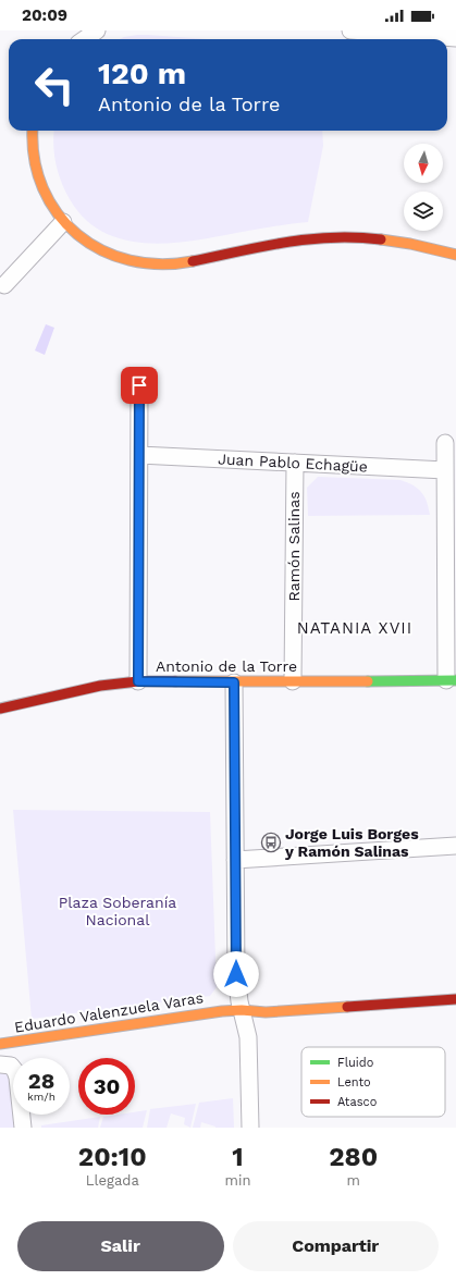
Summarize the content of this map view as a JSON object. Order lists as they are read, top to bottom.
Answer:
{
  "streets": {
    "street": [
      "Juan Pablo Echagüe",
      "Ramón Salinas",
      "Antonio de la Torre",
      "Eduardo Valenzuela Varas"
    ]
  },
  "crossings": [
    ["Juan Pablo Echagüe", "Ramón Salinas"],
    ["Ramón Salinas", "Antonio de la Torre"]
  ],
  "districts": ["NATANIA XVII"],
  "parks": ["Plaza Soberanía Nacional"],
  "places": {
    "bus stop": ["Jorge Luis Borges y Ramón Salinas"]
  },
  "legend": ["Fluido", "Lento", "Atasco"],
  "north": "bottom",
  "page": {
    "status": "20:09",
    "turn": ["120 m", "Antonio de la Torre"],
    "speed": "28 km/h",
    "limit": "30",
    "eta": [
      "20:10",
      "Llegada",
      "1",
      "min",
      "280",
      "m"
    ],
    "buttons": ["Salir", "Compartir"]
  }
}
